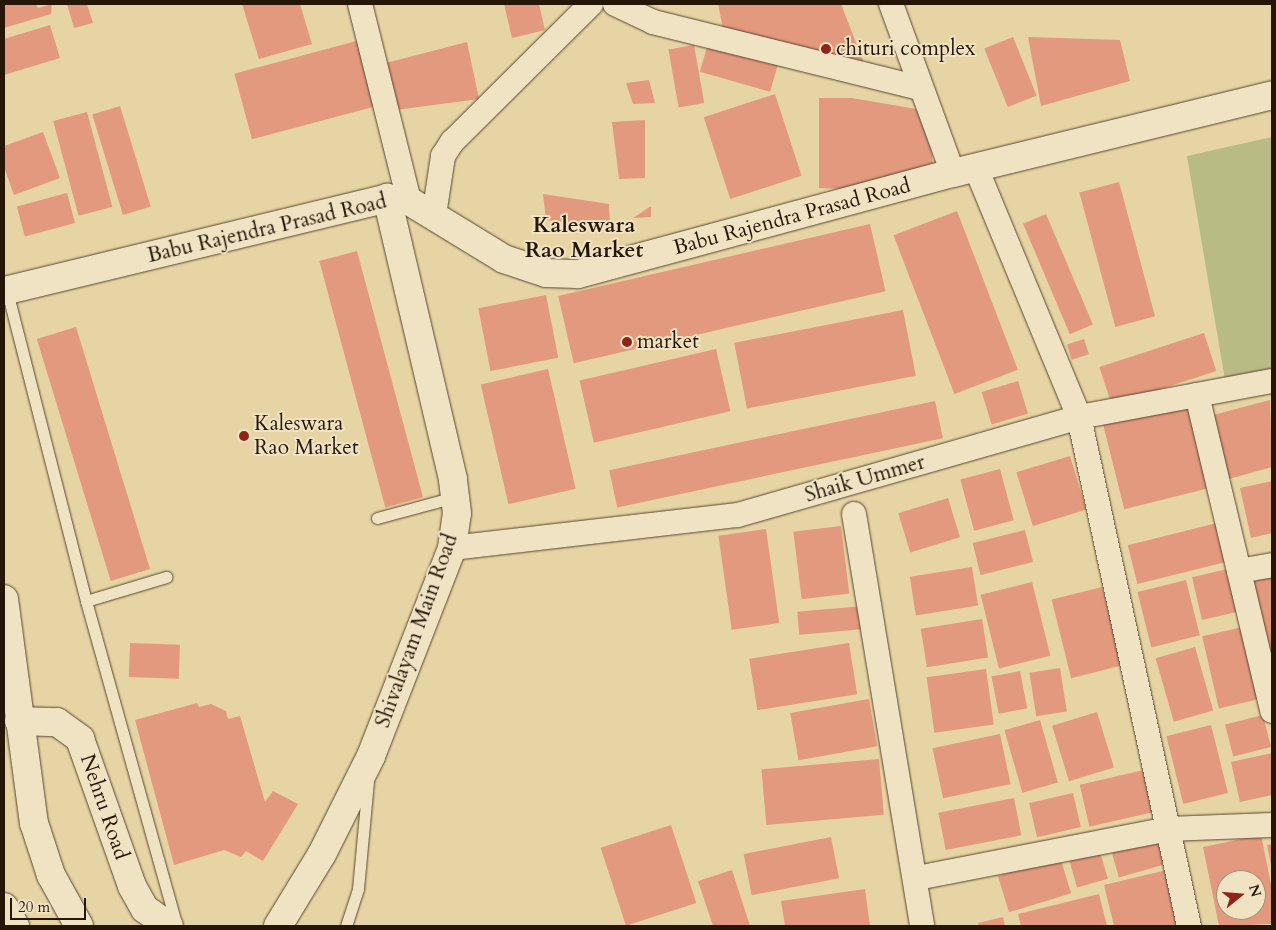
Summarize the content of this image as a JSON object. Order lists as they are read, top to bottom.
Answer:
{
  "streets": {
    "street": [
      "Babu Rajendra Prasad Road",
      "Shaik Ummer",
      "Shivalayam Main Road",
      "Nehru Road"
    ]
  },
  "crossings": [
    ["Babu Rajendra Prasad Road", "Shivalayam Main Road"],
    ["Shaik Ummer", "Shivalayam Main Road"]
  ],
  "districts": ["Kaleswara Rao Market"],
  "places": ["chituri complex", "market", "Kaleswara Rao Market"],
  "scale_bar": "20 m",
  "north": "right"
}
